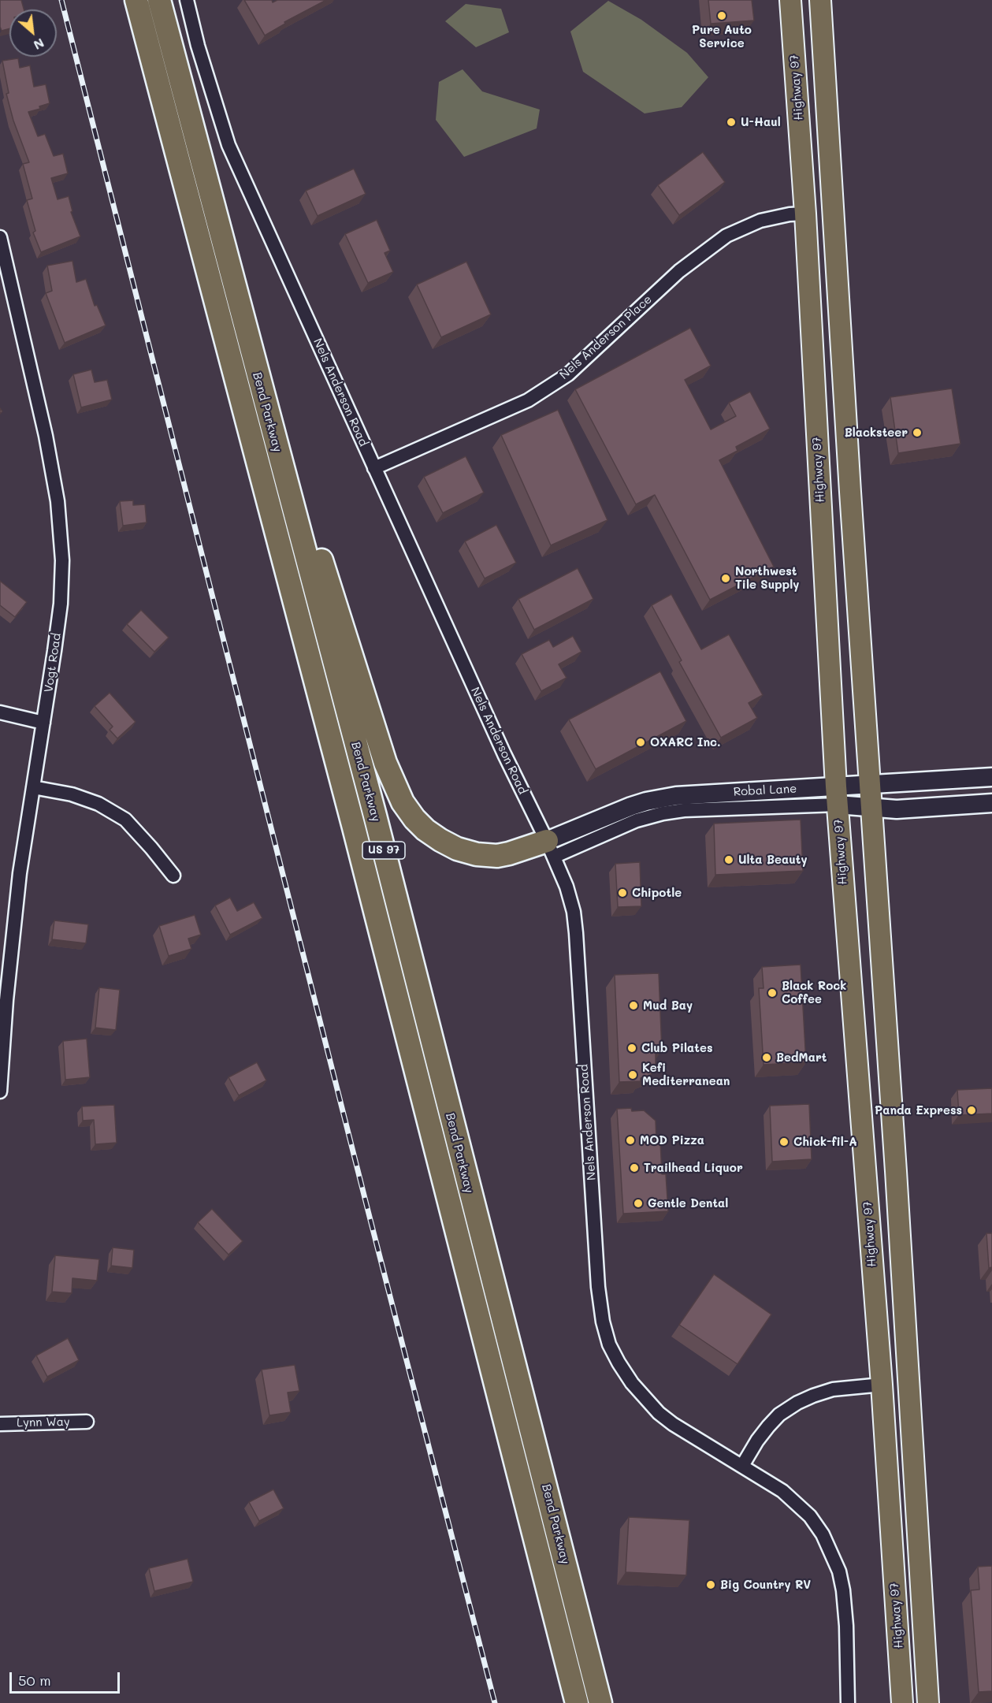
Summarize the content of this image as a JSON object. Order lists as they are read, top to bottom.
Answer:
{
  "streets": {
    "highway": ["Bend Parkway", "US 97"],
    "main road": ["Highway 97", "Robal Lane"],
    "street": [
      "Nels Anderson Place",
      "Nels Anderson Road",
      "Vogt Road",
      "Lynn Way"
    ]
  },
  "crossings": [
    ["Highway 97", "Nels Anderson Place"],
    ["Highway 97", "Robal Lane"],
    ["Nels Anderson Place", "Nels Anderson Road"],
    ["Nels Anderson Road", "Robal Lane"]
  ],
  "places": [
    "Pure Auto Service",
    "U-Haul",
    "Blacksteer",
    "Northwest Tile Supply",
    "OXARC Inc.",
    "Ulta Beauty",
    "Chipotle",
    "Black Rock Coffee",
    "Mud Bay",
    "Club Pilates",
    "BedMart",
    "Kefi Mediterranean",
    "Panda Express",
    "MOD Pizza",
    "Chick-fil-A",
    "Trailhead Liquor",
    "Gentle Dental",
    "Big Country RV"
  ],
  "scale_bar": "50 m",
  "north": "bottom right"
}
